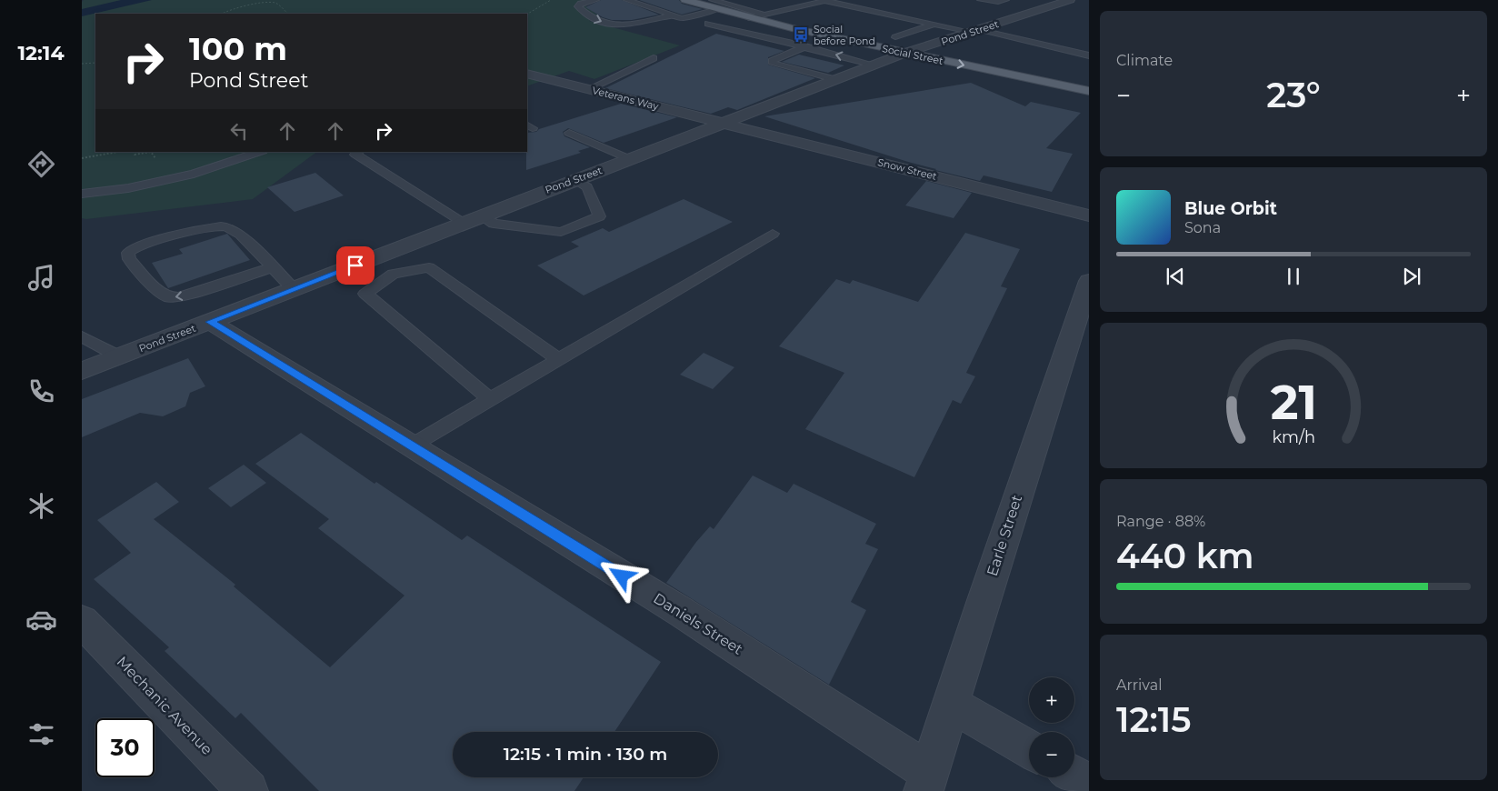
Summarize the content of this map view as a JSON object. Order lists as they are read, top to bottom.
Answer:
{
  "streets": {
    "main road": ["Social Street"],
    "street": [
      "Pond Street",
      "Veterans Way",
      "Snow Street",
      "Earle Street",
      "Daniels Street",
      "Mechanic Avenue"
    ]
  },
  "crossings": [
    ["Pond Street", "Social Street"],
    ["Pond Street", "Veterans Way"],
    ["Pond Street", "Snow Street"],
    ["Pond Street", "Daniels Street"],
    ["Veterans Way", "Snow Street"],
    ["Earle Street", "Daniels Street"]
  ],
  "one_way": ["Social Street"],
  "places": {
    "bus stop": ["Social before Pond"]
  },
  "page": {
    "tabs": "12:14",
    "tile": [
      "Climate",
      ["Range · 88%", "440 km"],
      ["Arrival", "12:15"]
    ],
    "turn": ["100 m", "Pond Street"],
    "heat": ["−", "23°", "+"],
    "song": ["Blue Orbit", "Sona"],
    "map_buttons": ["+", "−"],
    "limit": "30",
    "trip": "12:15 · 1 min · 130 m",
    "gauge": ["21", "km/h"]
  }
}
